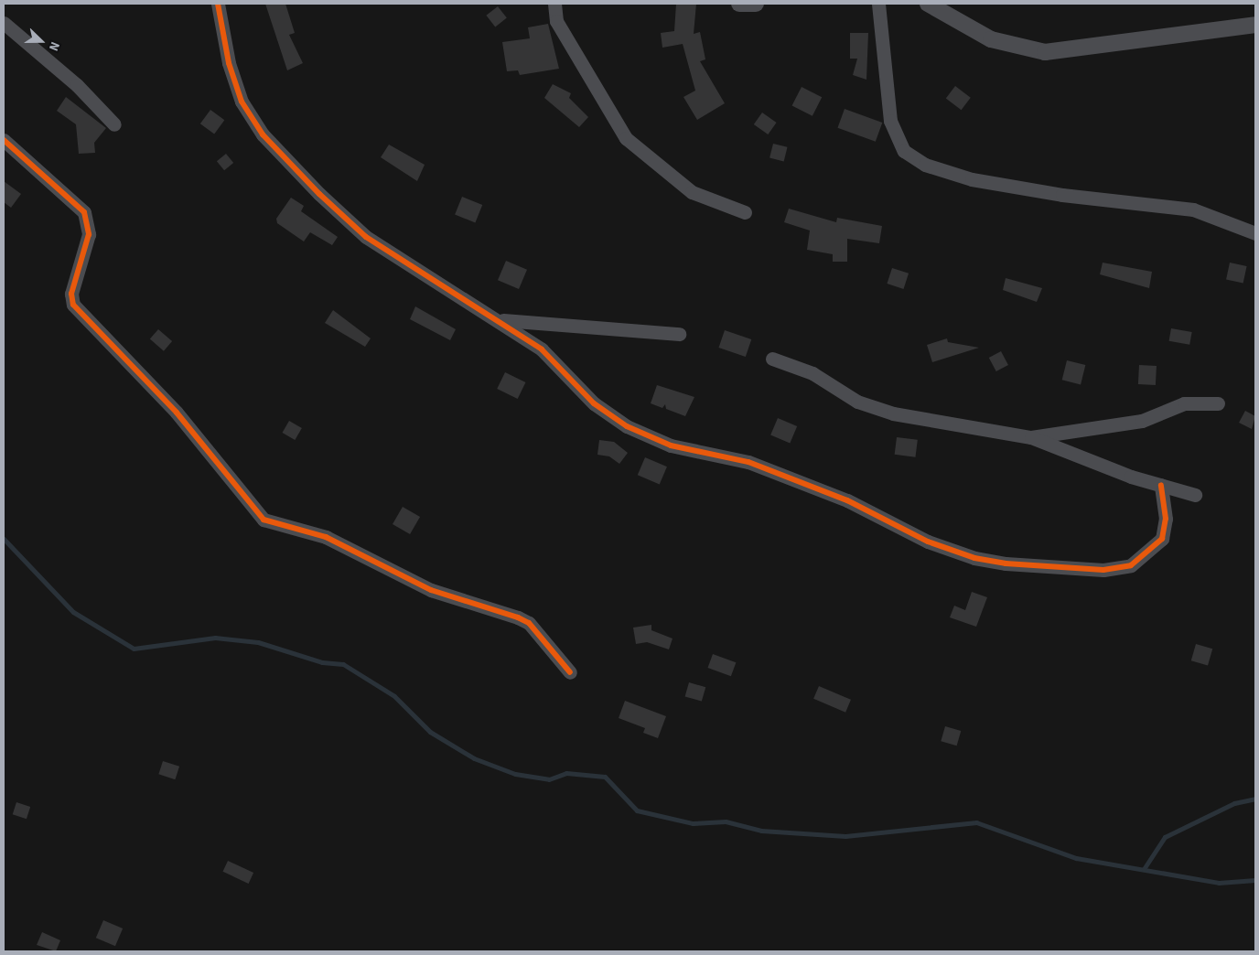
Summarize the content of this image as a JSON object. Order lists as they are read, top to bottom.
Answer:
{
  "north": "right"
}
